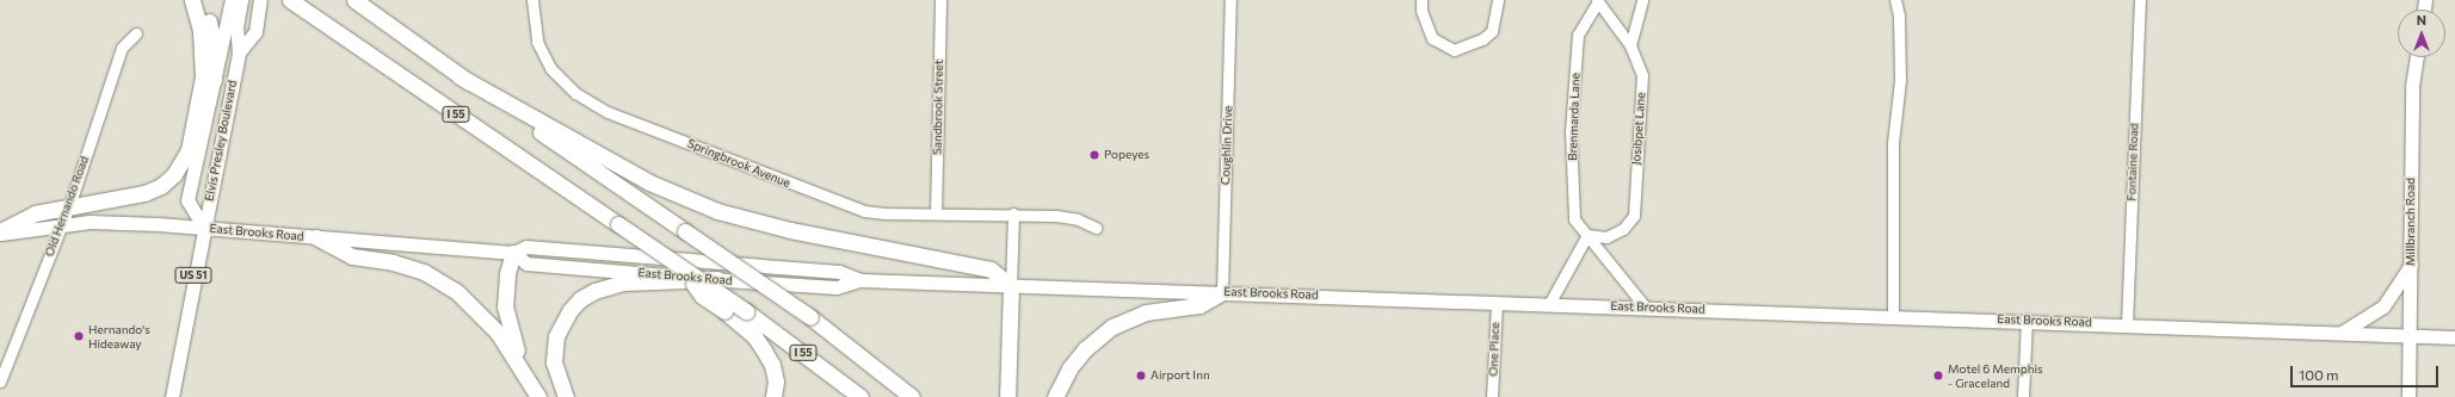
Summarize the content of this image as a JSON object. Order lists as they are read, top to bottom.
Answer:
{
  "streets": {
    "highway": ["I 55"],
    "main road": [
      "Elvis Presley Boulevard",
      "Millbranch Road",
      "East Brooks Road",
      "US 51"
    ],
    "street": [
      "Sandbrook Street",
      "Brenmarda Lane",
      "Josibpet Lane",
      "Coughlin Drive",
      "Fontaine Road",
      "Springbrook Avenue",
      "Old Hernando Road",
      "One Place"
    ]
  },
  "crossings": [
    ["Sandbrook Street", "Springbrook Avenue"],
    ["Brenmarda Lane", "Josibpet Lane"],
    ["Elvis Presley Boulevard", "East Brooks Road"],
    ["Coughlin Drive", "East Brooks Road"],
    ["Fontaine Road", "East Brooks Road"],
    ["Old Hernando Road", "East Brooks Road"],
    ["Millbranch Road", "East Brooks Road"],
    ["East Brooks Road", "One Place"]
  ],
  "places": [
    "Popeyes",
    "Hernando's Hideaway",
    "Airport Inn",
    "Motel 6 Memphis - Graceland"
  ],
  "scale_bar": "100 m",
  "north": "top"
}
